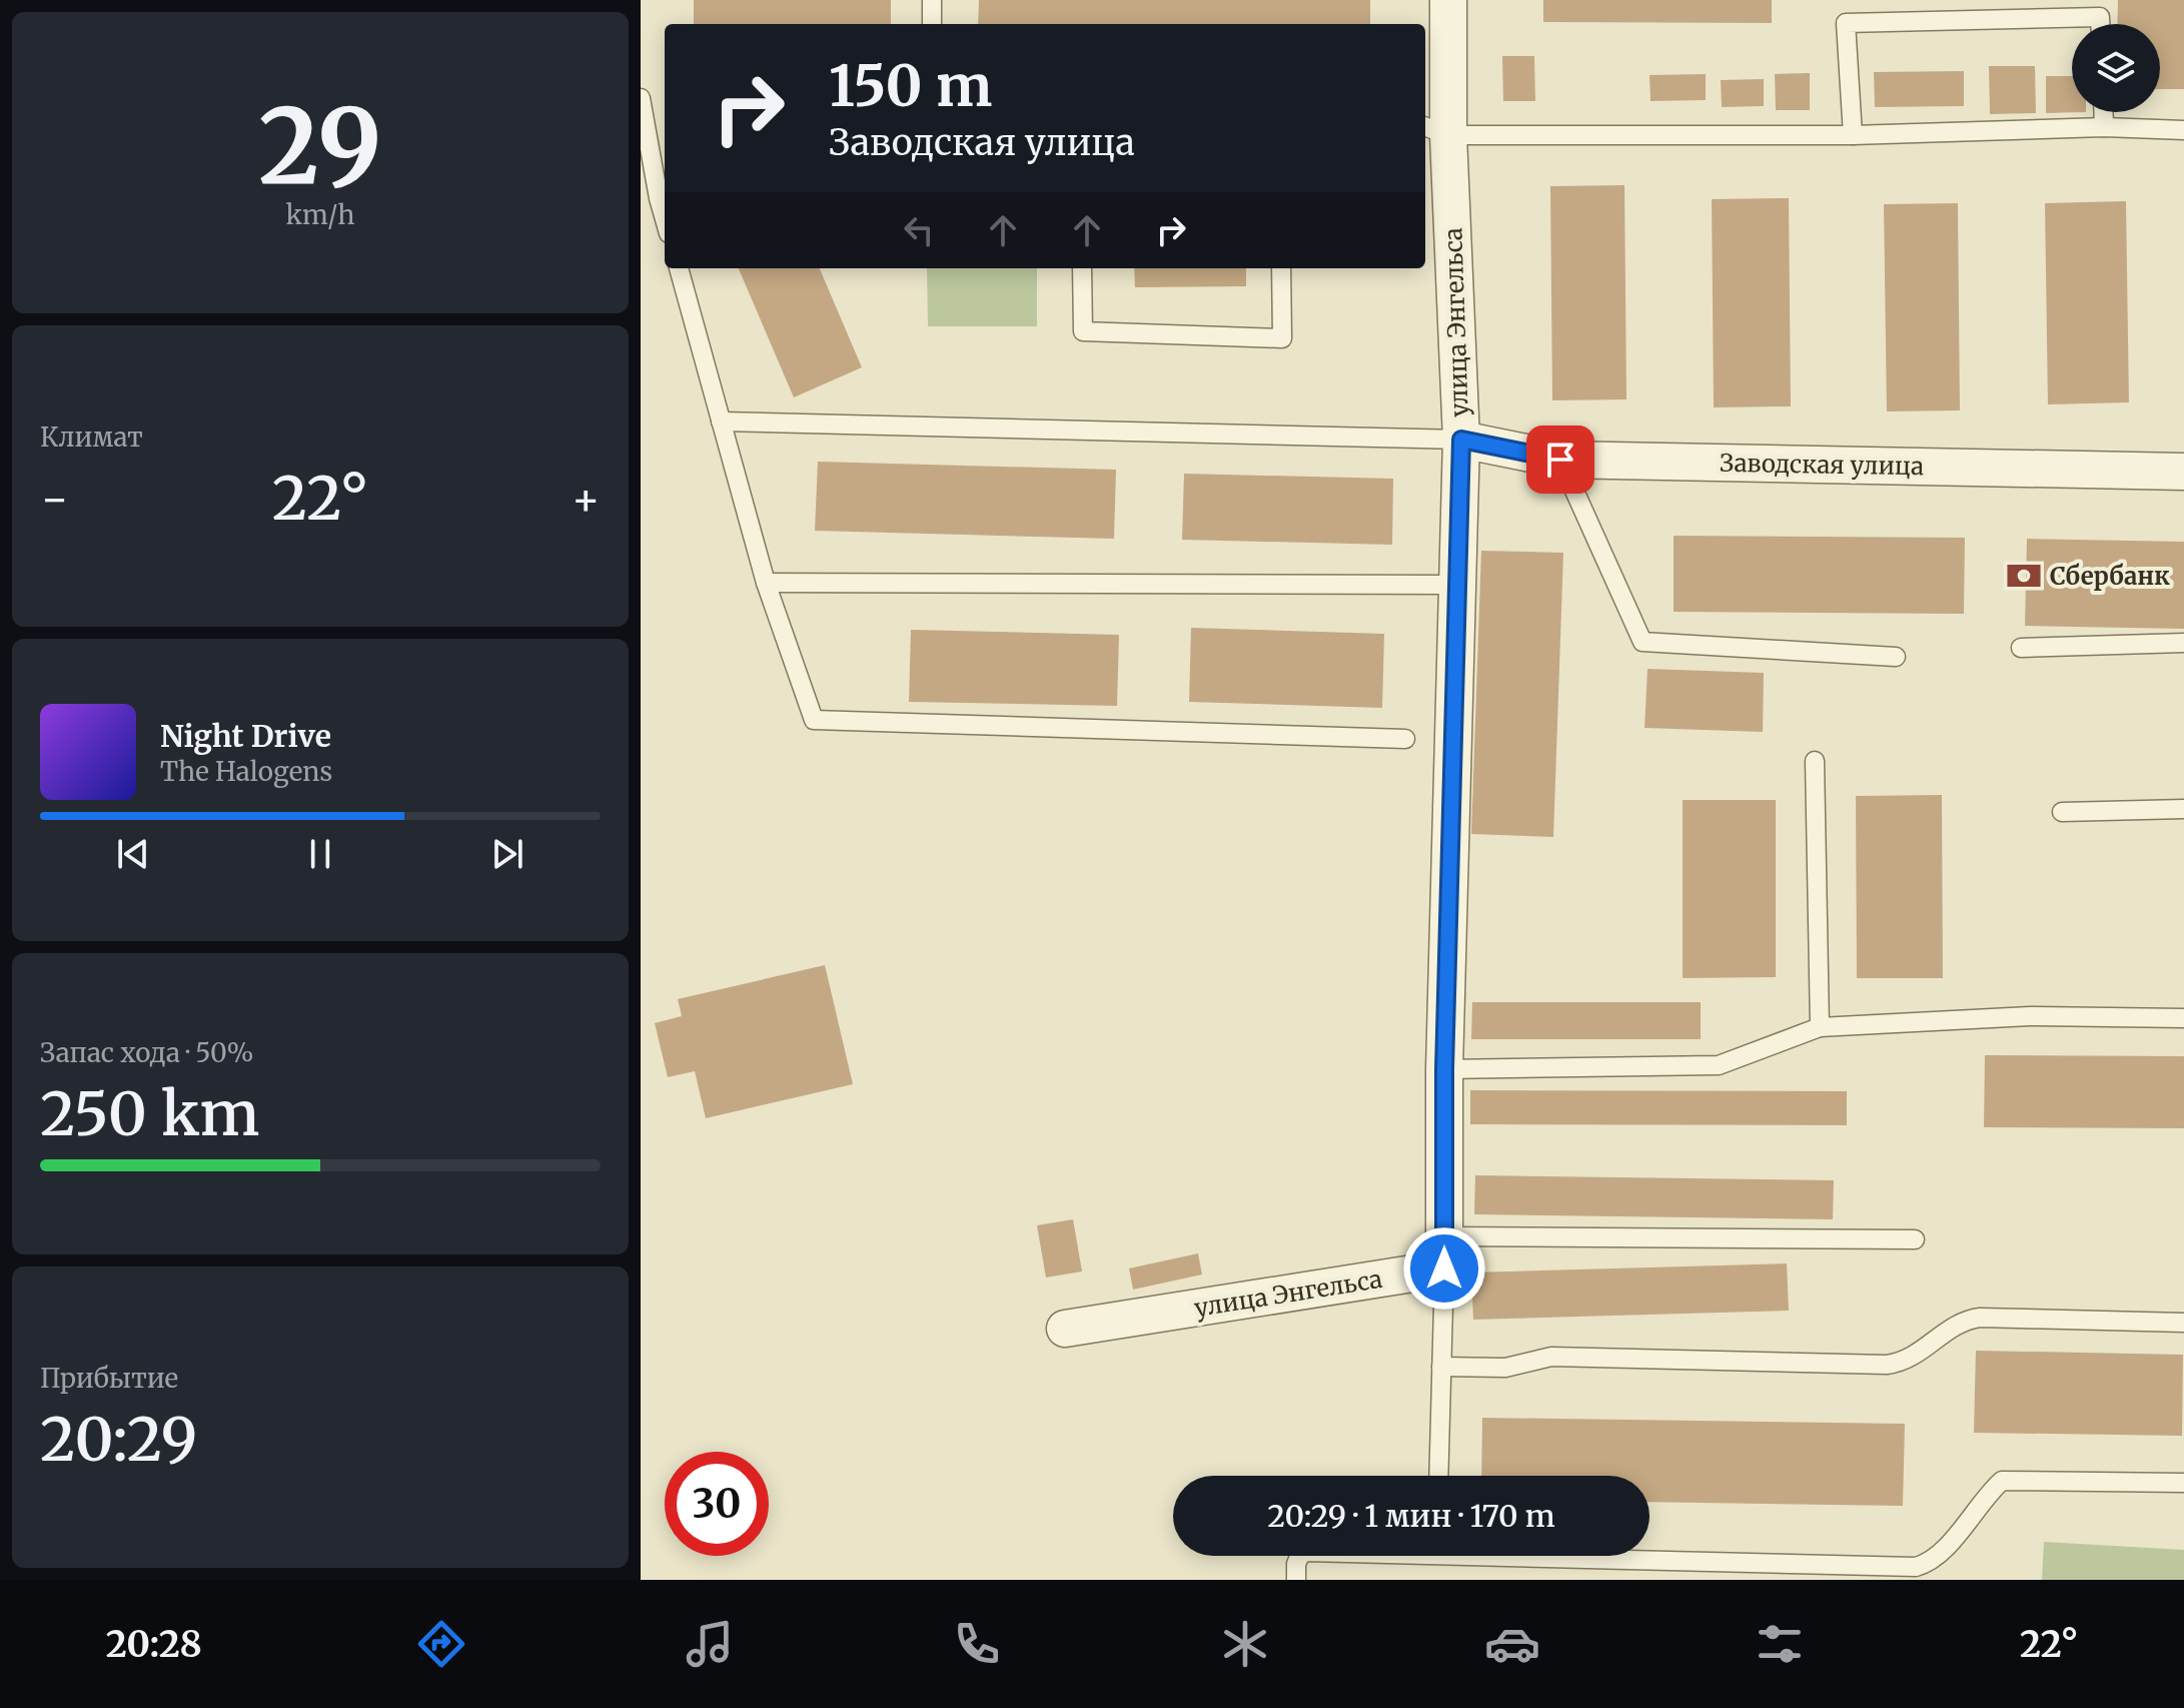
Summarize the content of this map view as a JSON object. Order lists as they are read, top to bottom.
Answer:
{
  "streets": {
    "street": ["улица Энгельса", "Заводская улица"]
  },
  "crossings": [
    ["улица Энгельса", "Заводская улица"]
  ],
  "places": {
    "bank": ["Сбербанк"]
  },
  "page": {
    "tile": [
      ["29", "km/h"],
      "Климат",
      ["Запас хода · 50%", "250 km"],
      ["Прибытие", "20:29"]
    ],
    "turn": ["150 m", "Заводская улица"],
    "heat": ["−", "22°", "+"],
    "song": ["Night Drive", "The Halogens"],
    "limit": "30",
    "trip": "20:29 · 1 мин · 170 m",
    "tabs": ["20:28", "22°"]
  }
}
